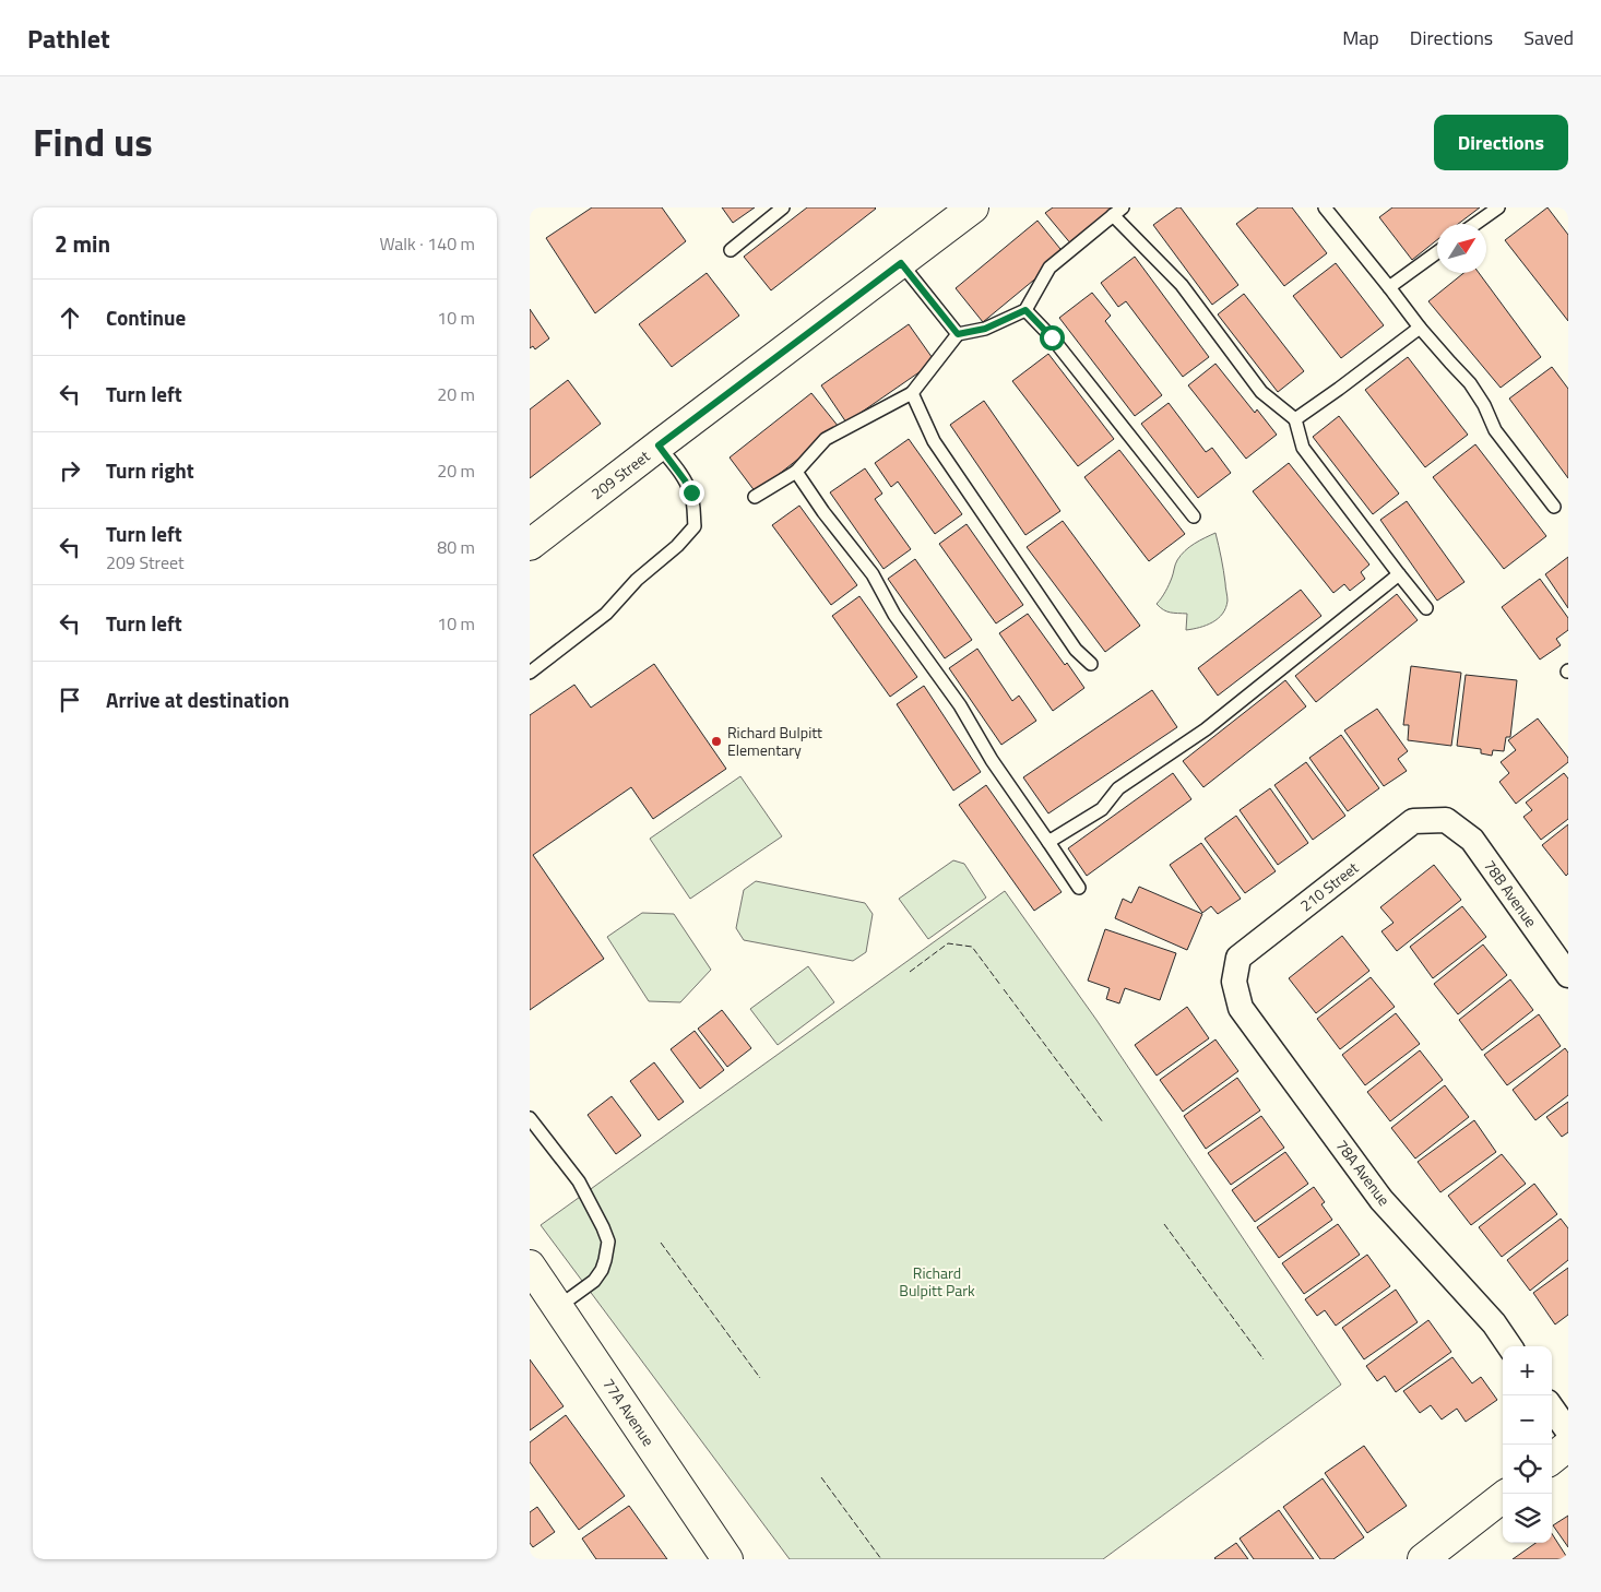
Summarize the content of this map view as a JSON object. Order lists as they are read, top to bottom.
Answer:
{
  "streets": {
    "street": [
      "209 Street",
      "210 Street",
      "78B Avenue",
      "78A Avenue",
      "77A Avenue"
    ]
  },
  "crossings": [
    ["210 Street", "78B Avenue"],
    ["210 Street", "78A Avenue"]
  ],
  "parks": ["Richard Bulpitt Park"],
  "places": ["Richard Bulpitt Elementary"],
  "north": "top right",
  "page": {
    "header": "Pathlet",
    "nav": ["Map", "Directions", "Saved"],
    "title": "Find us",
    "buttons": "Directions",
    "heading": ["2 min", "Walk · 140 m"],
    "list": [
      ["Continue", "10 m"],
      ["Turn left", "20 m"],
      ["Turn right", "20 m"],
      ["Turn left", "209 Street", "80 m"],
      ["Turn left", "10 m"],
      "Arrive at destination"
    ],
    "map_buttons": ["+", "−"]
  }
}
